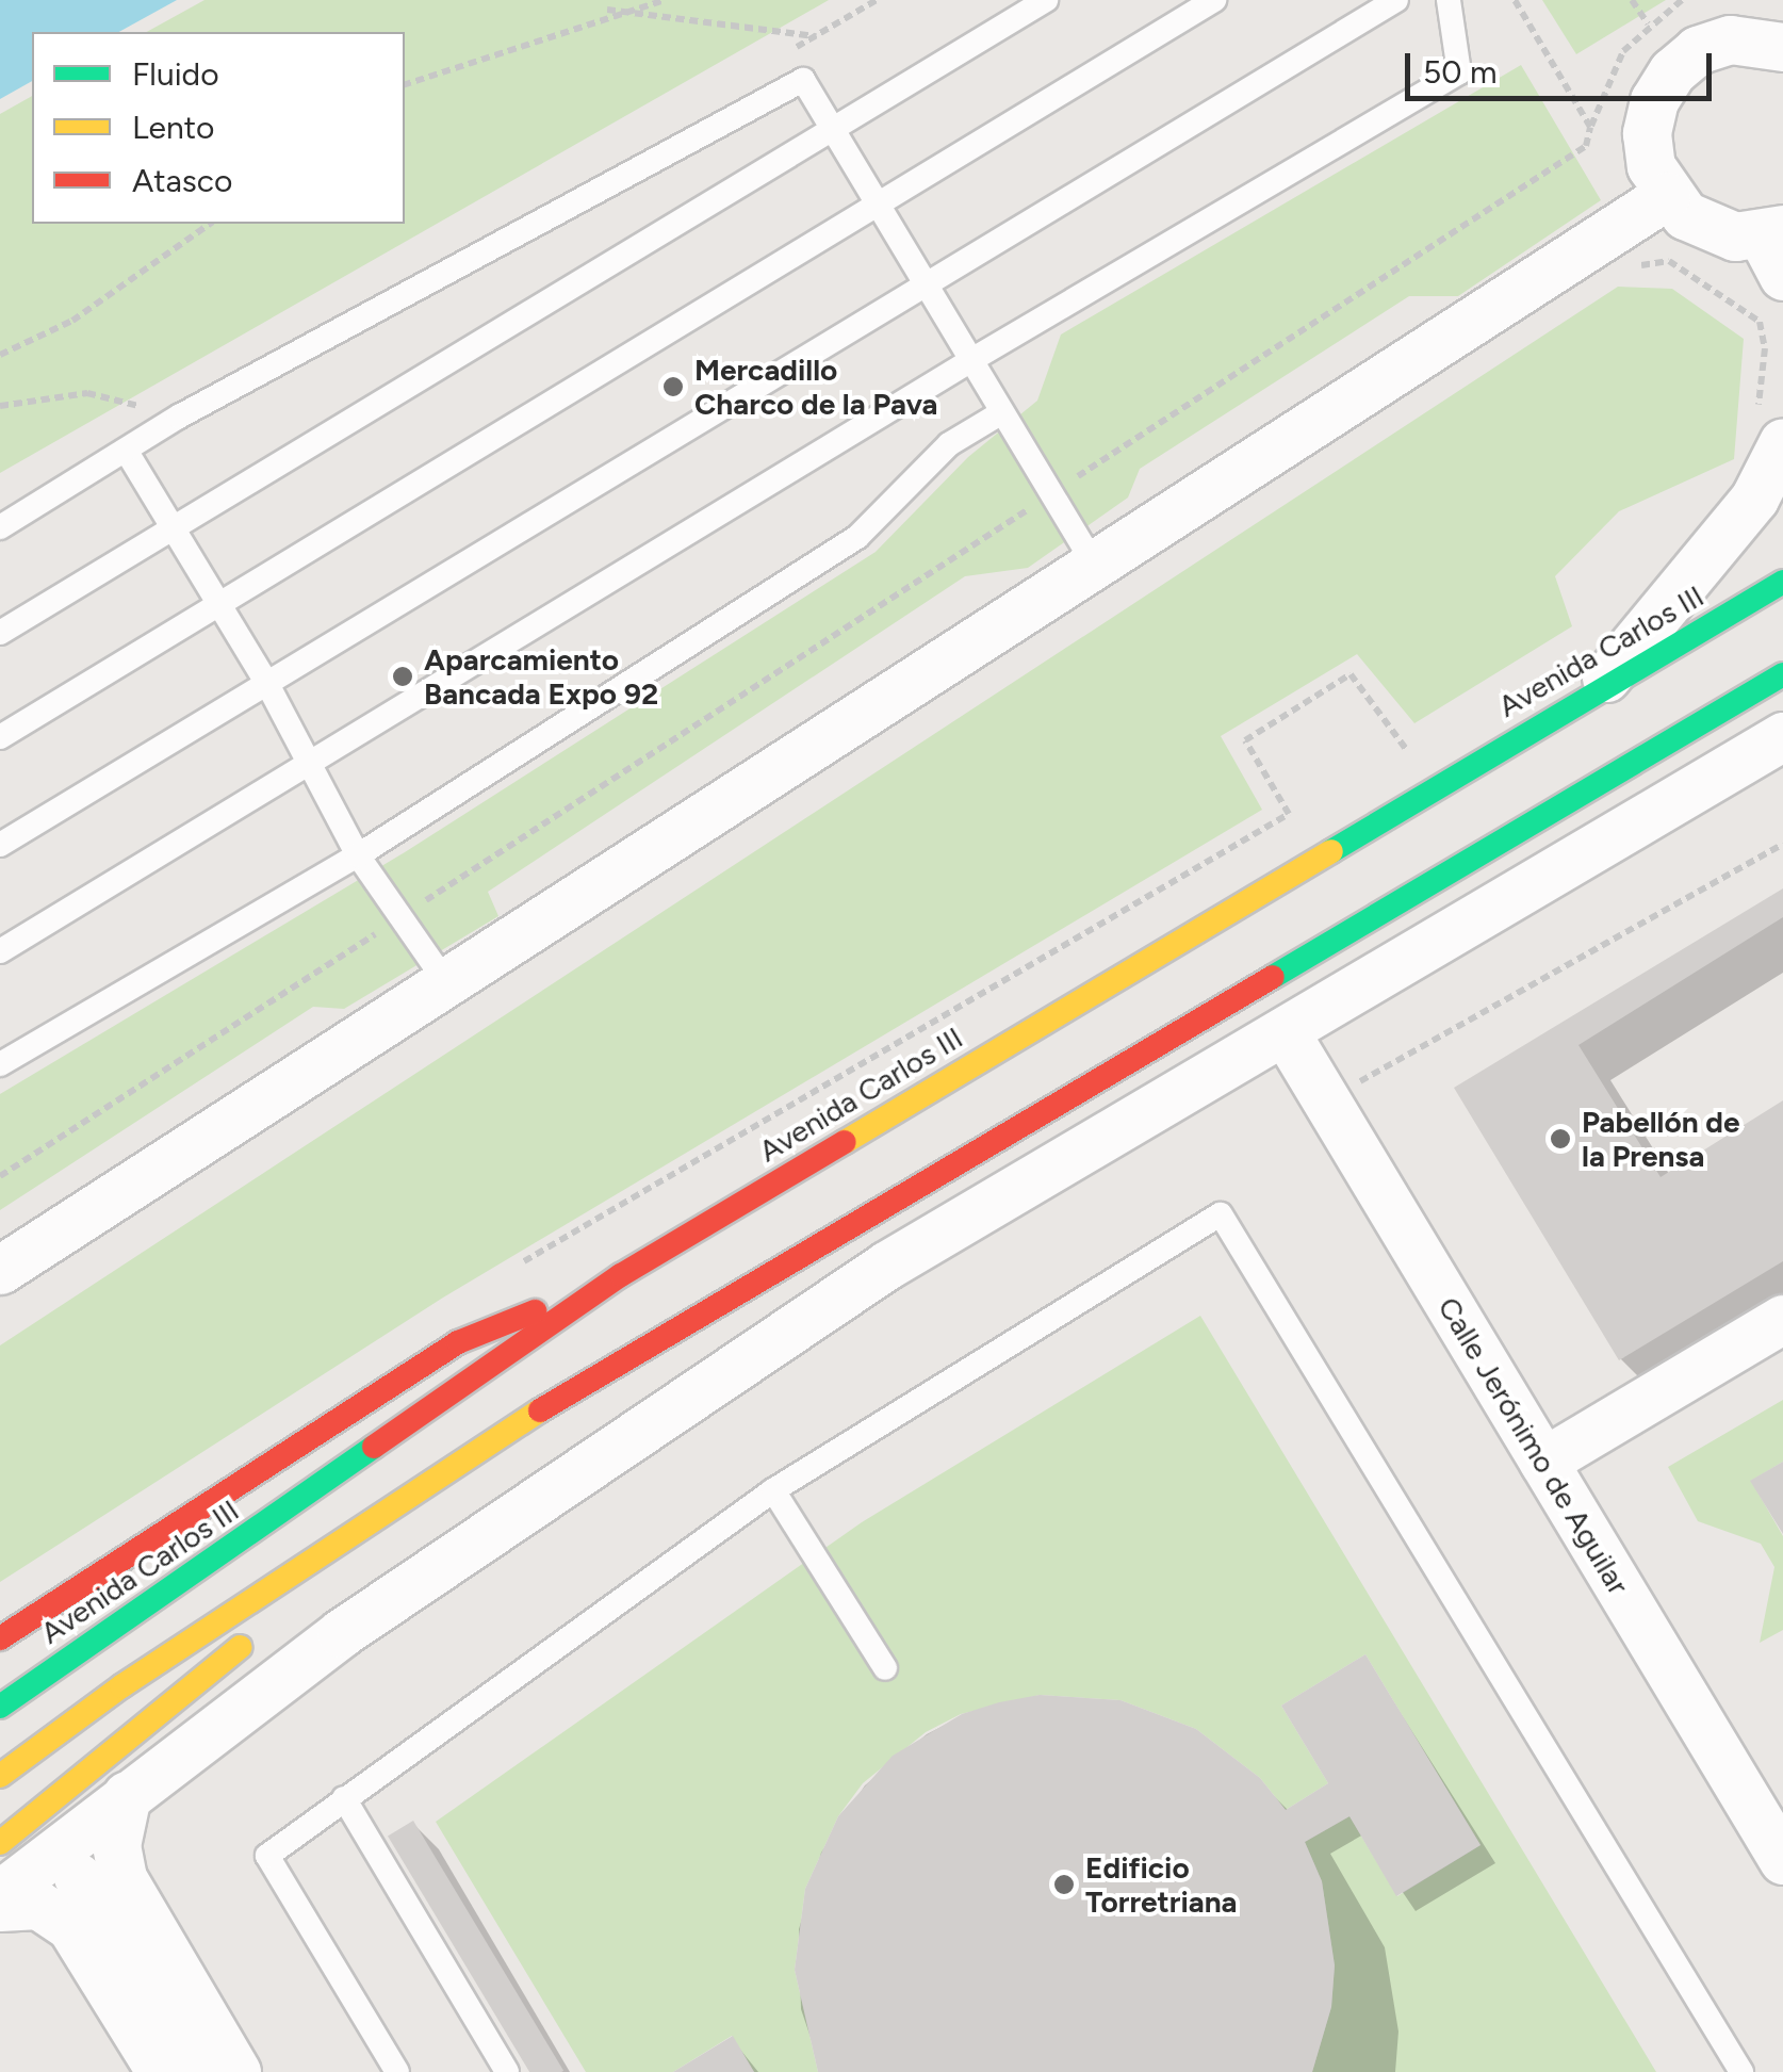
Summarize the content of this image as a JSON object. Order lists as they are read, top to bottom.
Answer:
{
  "streets": {
    "main road": ["Avenida Carlos III"],
    "street": ["Calle Jerónimo de Aguilar"]
  },
  "places": [
    "Mercadillo Charco de la Pava",
    "Aparcamiento Bancada Expo 92",
    "Pabellón de la Prensa",
    "Edificio Torretriana"
  ],
  "legend": ["Fluido", "Lento", "Atasco"],
  "scale_bar": "50 m"
}
